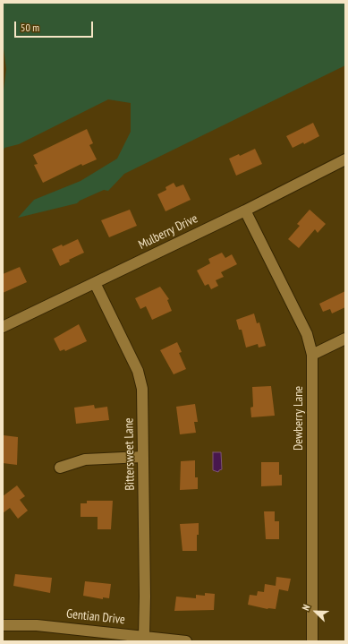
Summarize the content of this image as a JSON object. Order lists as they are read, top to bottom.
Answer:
{
  "streets": {
    "street": [
      "Mulberry Drive",
      "Dewberry Lane",
      "Bittersweet Lane",
      "Gentian Drive"
    ]
  },
  "crossings": [
    ["Mulberry Drive", "Dewberry Lane"],
    ["Mulberry Drive", "Bittersweet Lane"],
    ["Bittersweet Lane", "Gentian Drive"]
  ],
  "scale_bar": "50 m",
  "north": "top left"
}
